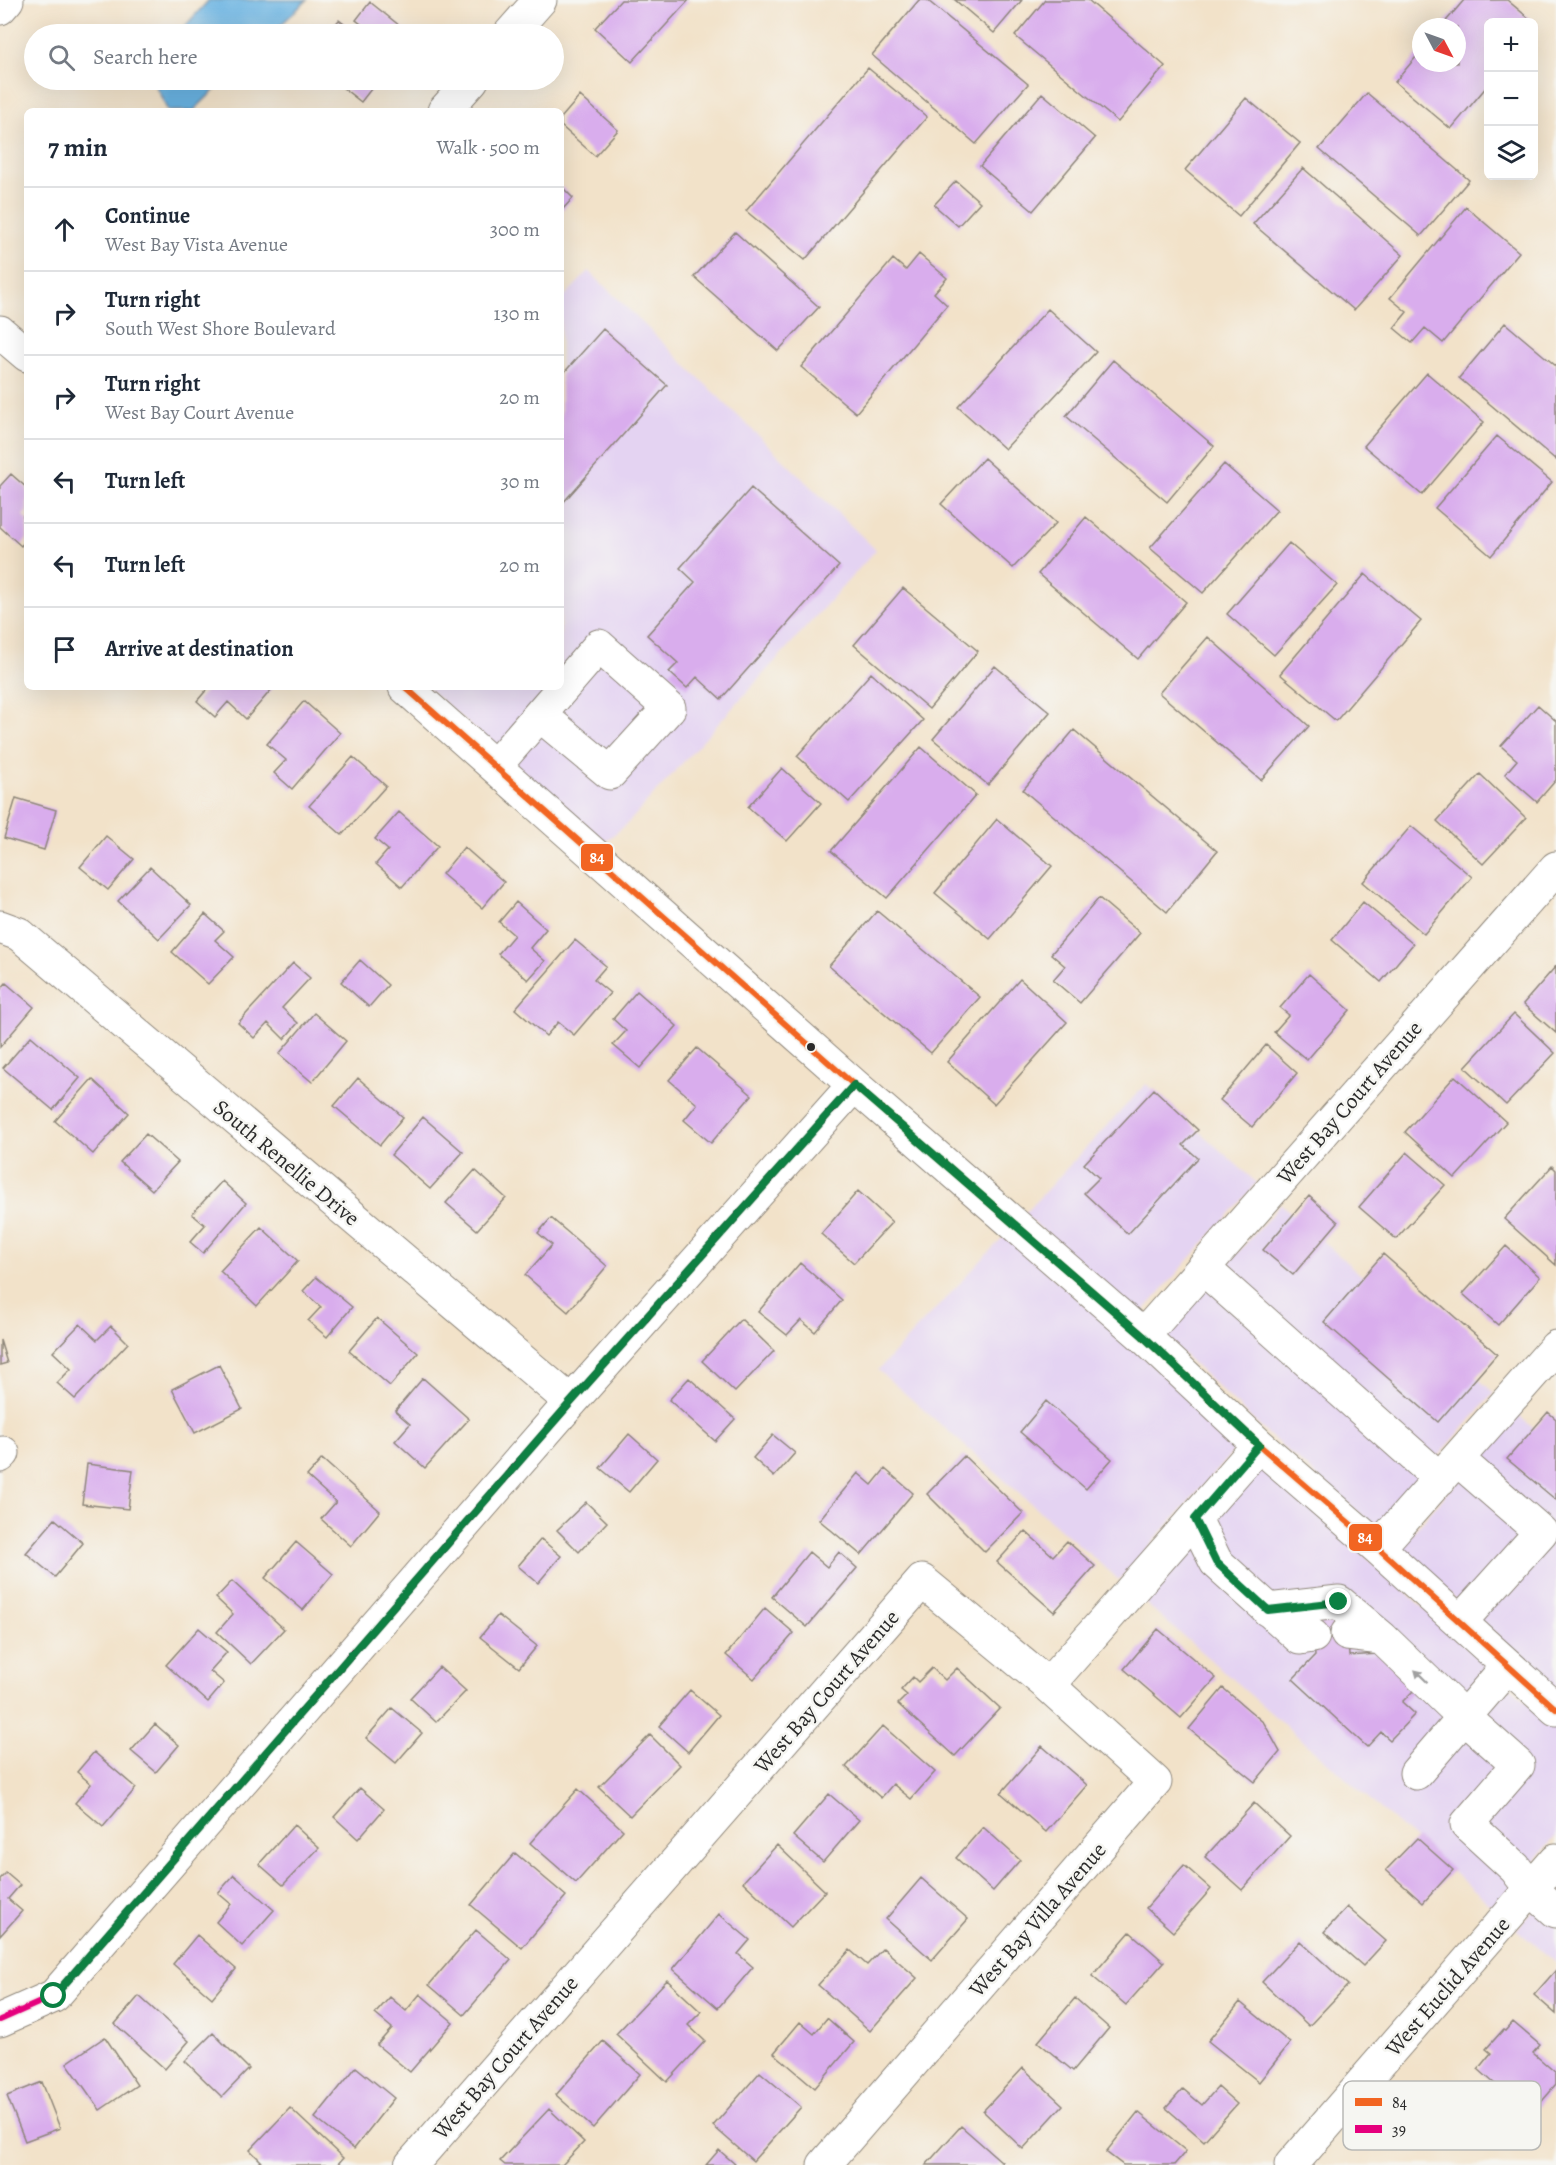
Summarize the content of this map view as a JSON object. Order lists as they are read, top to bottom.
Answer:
{
  "streets": {
    "street": [
      "West Bay Court Avenue",
      "South Renellie Drive",
      "West Bay Villa Avenue",
      "West Euclid Avenue"
    ]
  },
  "crossings": [
    ["West Bay Court Avenue", "West Bay Villa Avenue"]
  ],
  "lines": ["transit line 84", "transit line 39"],
  "legend": ["84", "39"],
  "north": "bottom right",
  "page": {
    "map_buttons": ["+", "−"],
    "search": "Search here",
    "heading": ["7 min", "Walk · 500 m"],
    "list": [
      ["Continue", "West Bay Vista Avenue", "300 m"],
      ["Turn right", "South West Shore Boulevard", "130 m"],
      ["Turn right", "West Bay Court Avenue", "20 m"],
      ["Turn left", "30 m"],
      ["Turn left", "20 m"],
      "Arrive at destination"
    ]
  }
}
